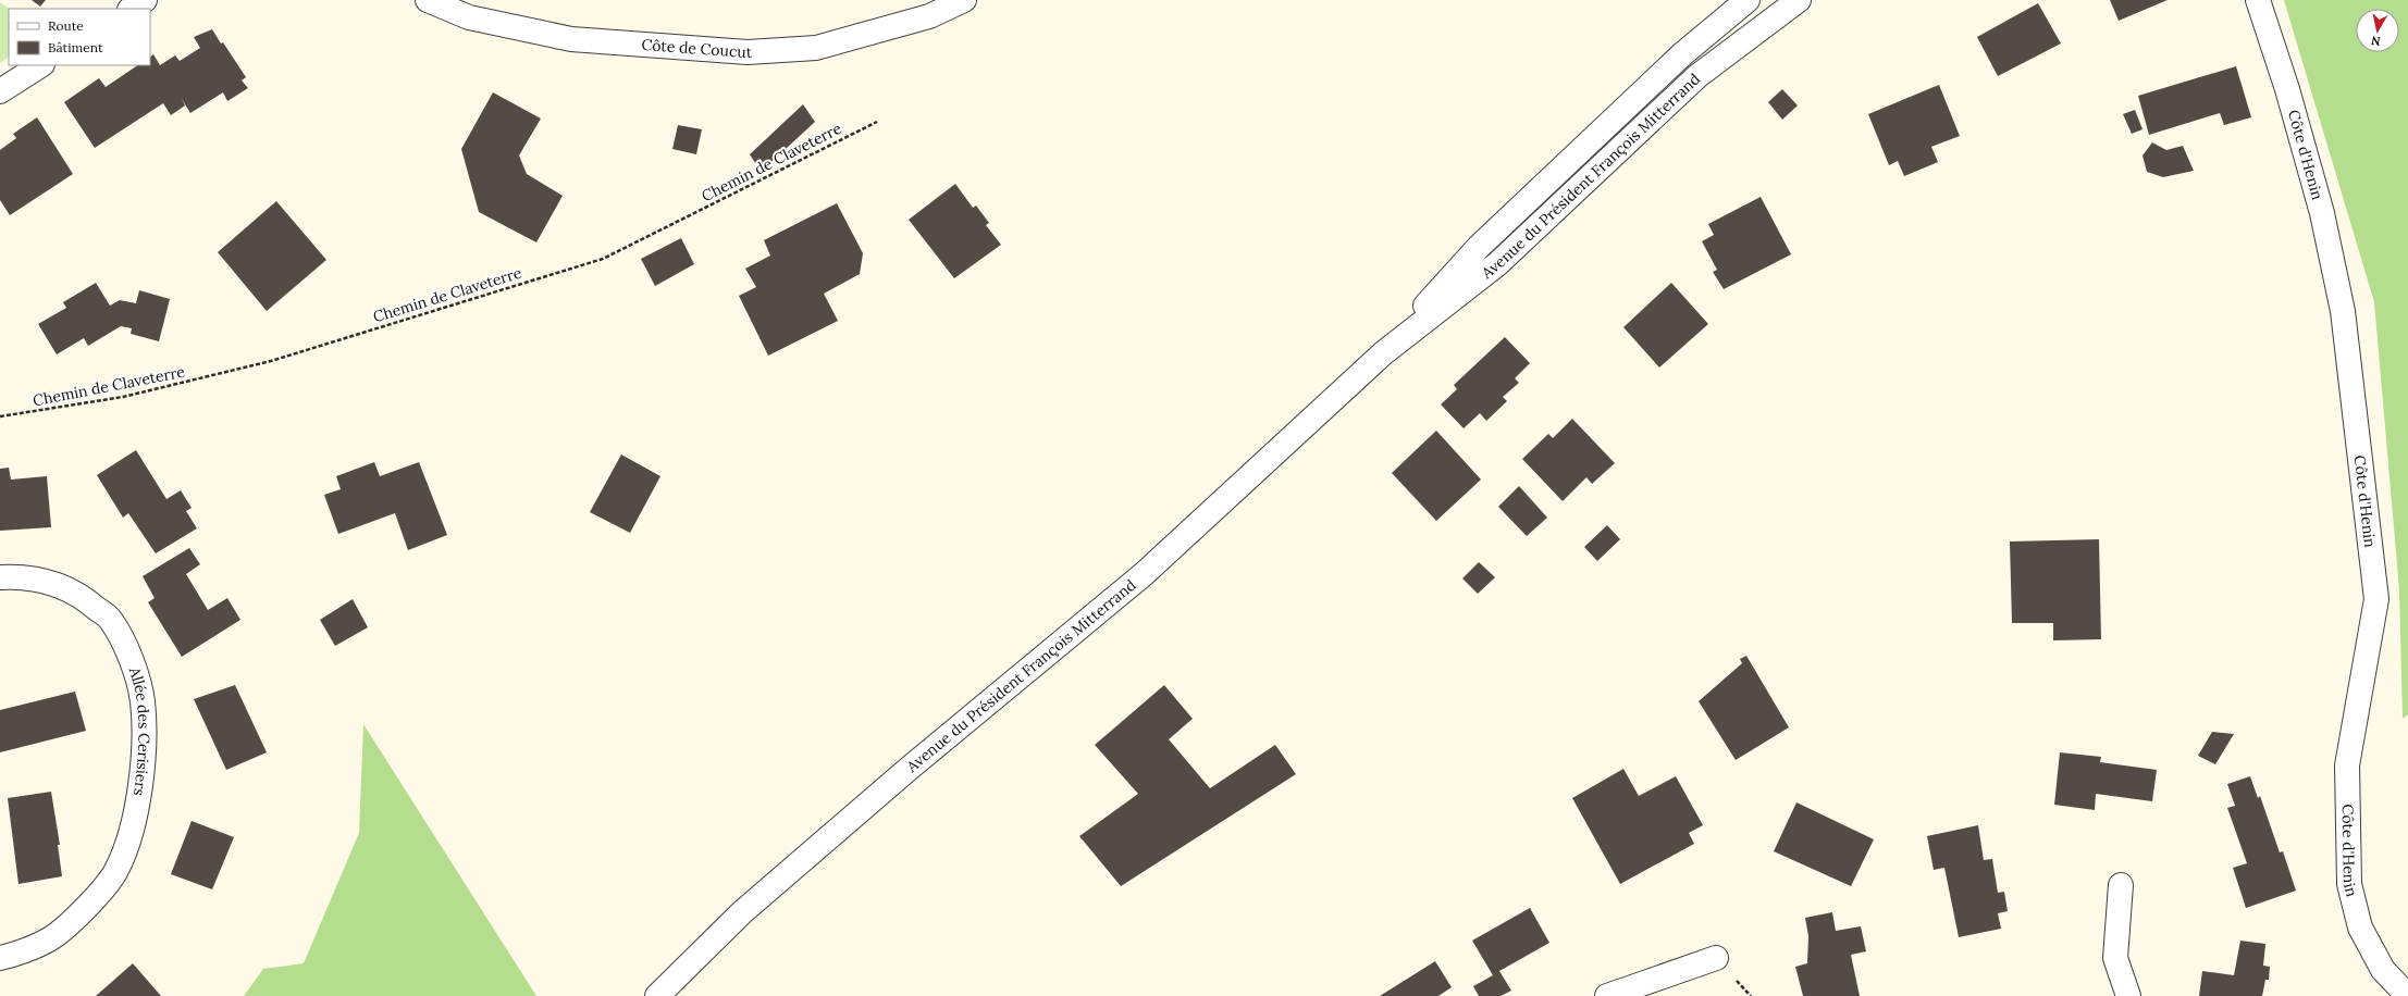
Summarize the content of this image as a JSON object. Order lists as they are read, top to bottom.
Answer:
{
  "streets": {
    "street": [
      "Côte de Coucut",
      "Côte d'Henin",
      "Avenue du Président François Mitterrand",
      "Allée des Cerisiers"
    ],
    "path": ["Chemin de Claveterre"]
  },
  "legend": ["Route", "Bâtiment"],
  "north": "bottom"
}
